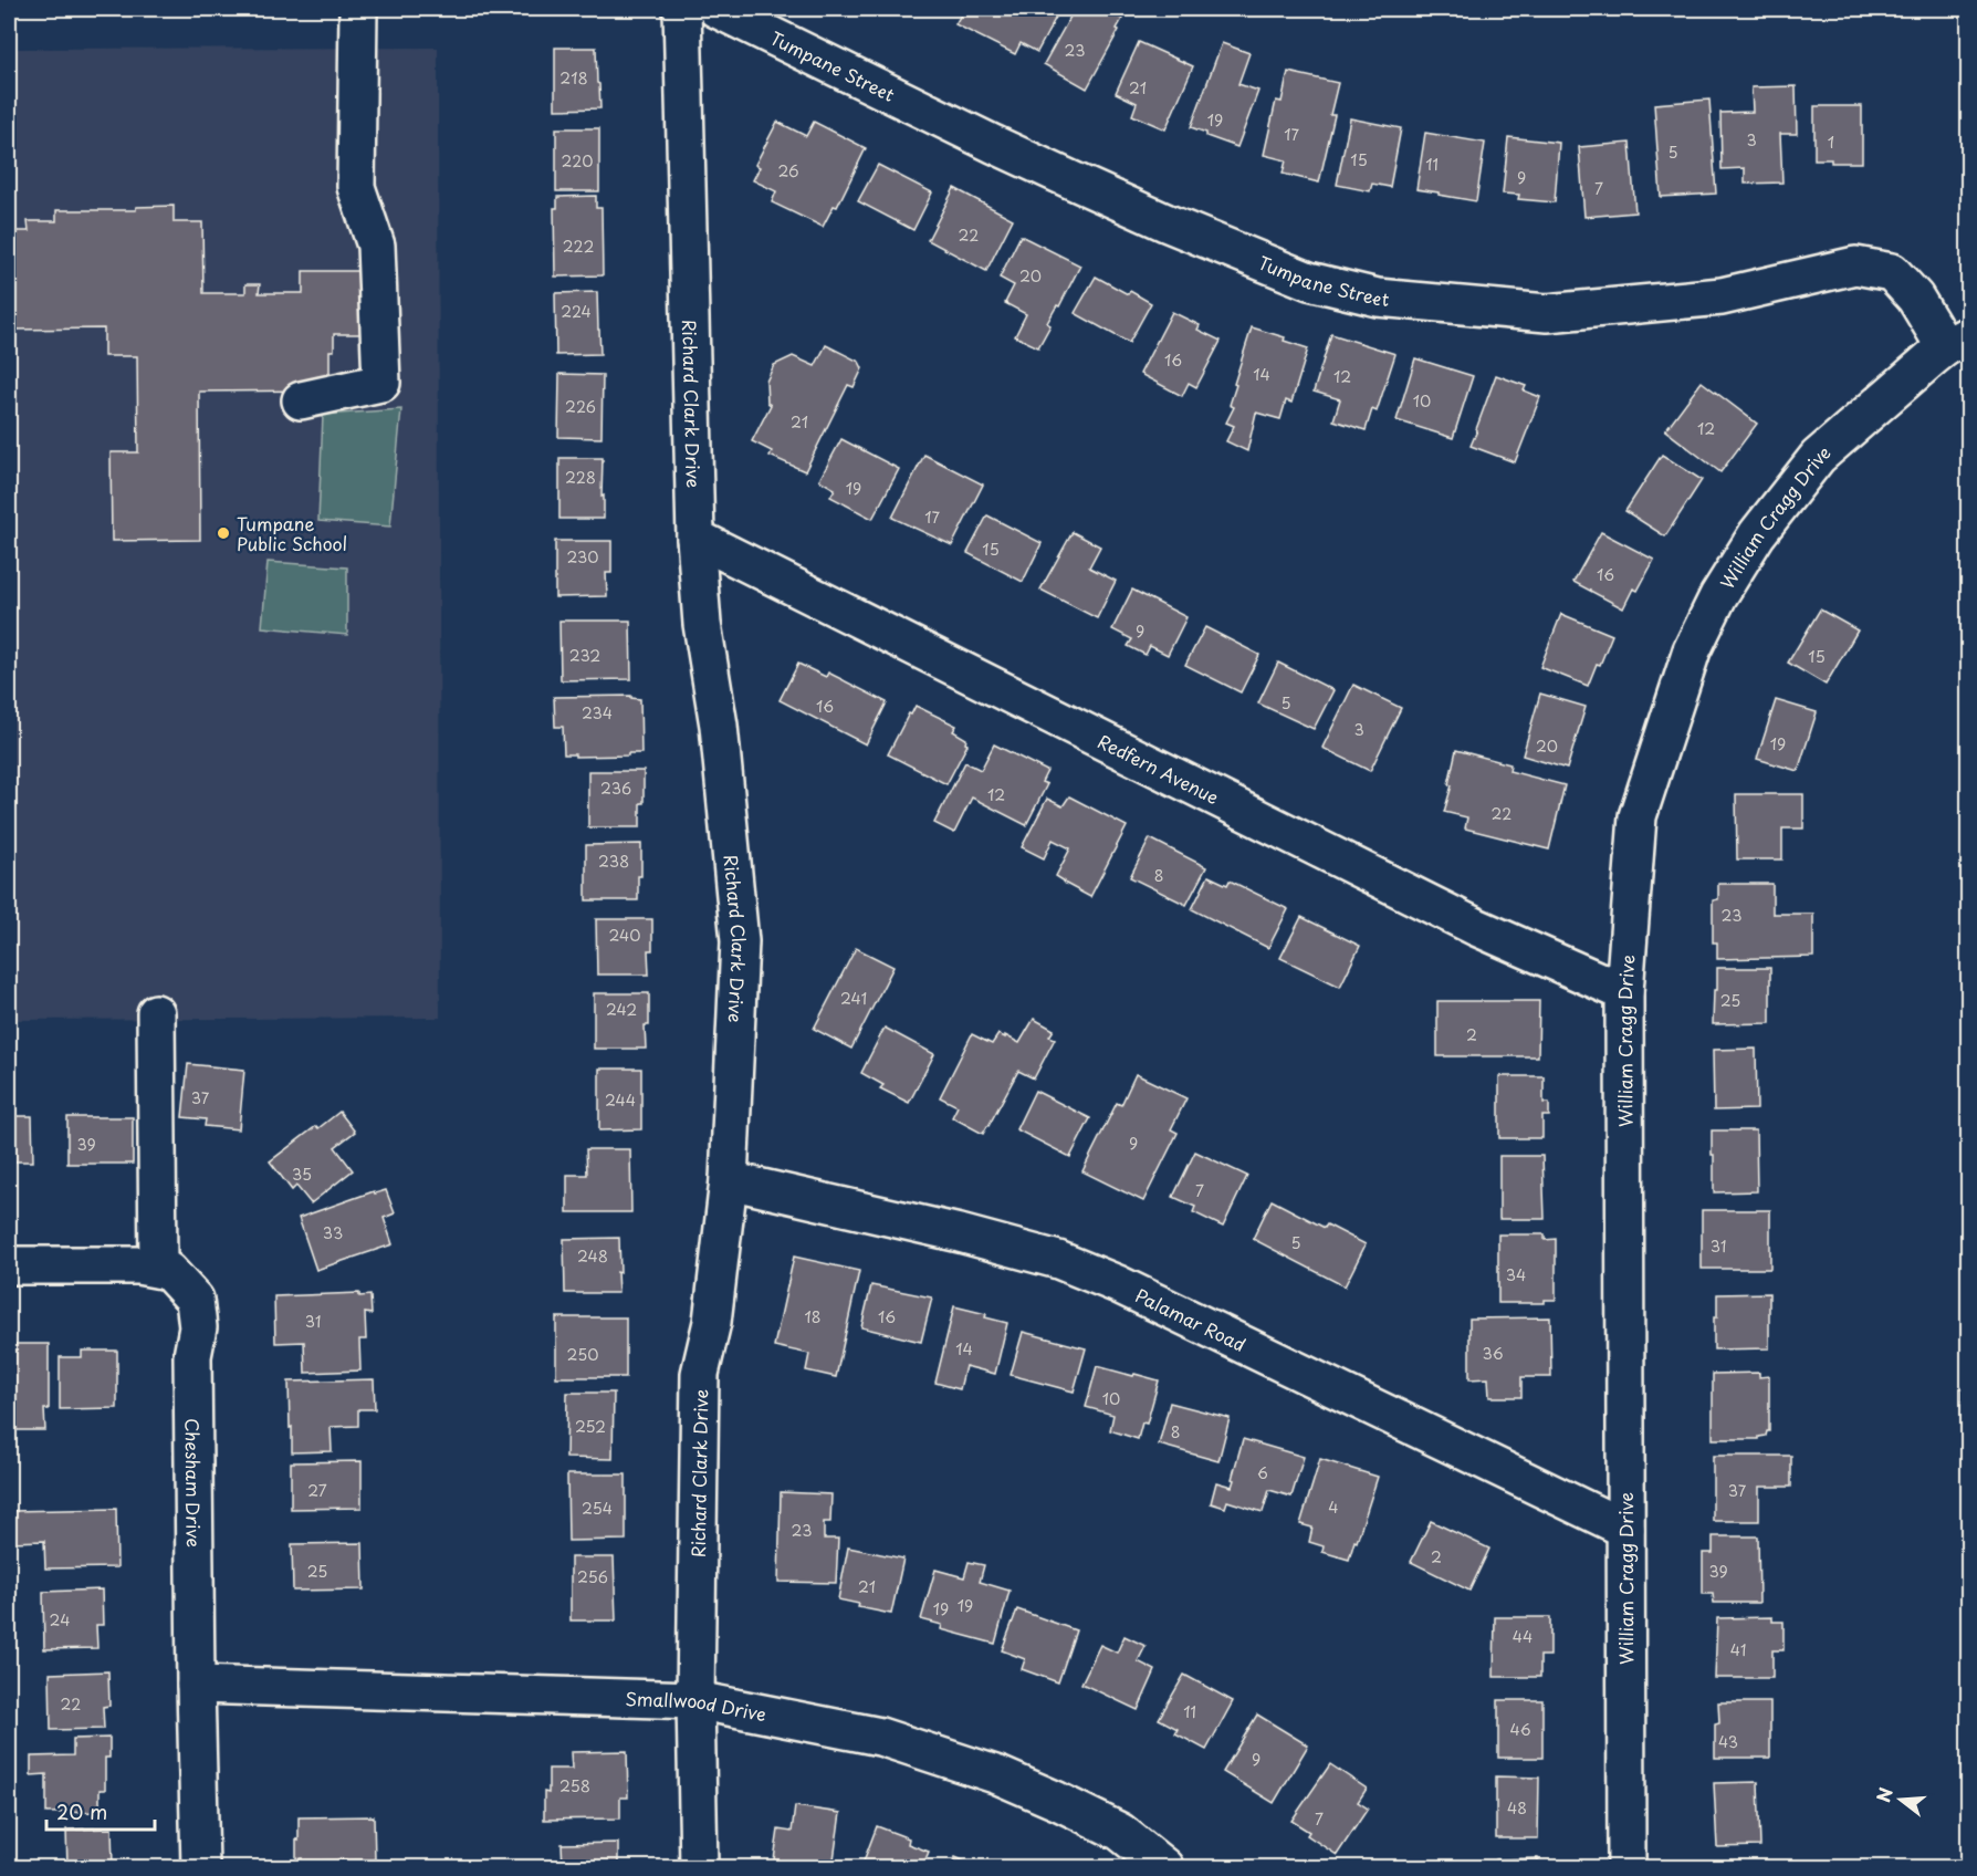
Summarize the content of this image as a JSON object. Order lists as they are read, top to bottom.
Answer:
{
  "streets": {
    "street": [
      "Tumpane Street",
      "Richard Clark Drive",
      "William Cragg Drive",
      "Redfern Avenue",
      "Palamar Road",
      "Chesham Drive",
      "Smallwood Drive"
    ]
  },
  "crossings": [
    ["Tumpane Street", "William Cragg Drive"],
    ["Richard Clark Drive", "Redfern Avenue"],
    ["Richard Clark Drive", "Palamar Road"],
    ["Richard Clark Drive", "Smallwood Drive"],
    ["William Cragg Drive", "Redfern Avenue"],
    ["William Cragg Drive", "Palamar Road"],
    ["Chesham Drive", "Smallwood Drive"]
  ],
  "places": ["Tumpane Public School"],
  "house_numbers": [
    "23",
    "218",
    "21",
    "19",
    "17",
    "3",
    "1",
    "5",
    "15",
    "220",
    "11",
    "26",
    "9",
    "7",
    "22",
    "222",
    "20",
    "224",
    "16",
    "14",
    "12",
    "10",
    "226",
    "21",
    "12",
    "228",
    "19",
    "17",
    "15",
    "230",
    "16",
    "9",
    "232",
    "15",
    "5",
    "16",
    "234",
    "3",
    "19",
    "20",
    "236",
    "12",
    "22",
    "238",
    "8",
    "23",
    "240",
    "241",
    "25",
    "242",
    "2",
    "37",
    "244",
    "9",
    "39",
    "35",
    "7",
    "33",
    "5",
    "31",
    "248",
    "34",
    "18",
    "16",
    "31",
    "14",
    "36",
    "250",
    "10",
    "252",
    "8",
    "6",
    "27",
    "37",
    "4",
    "254",
    "23",
    "2",
    "25",
    "39",
    "256",
    "21",
    "19",
    "19",
    "24",
    "44",
    "41",
    "22",
    "11",
    "46",
    "43",
    "9",
    "258",
    "48",
    "7"
  ],
  "scale_bar": "20 m",
  "north": "left"
}
